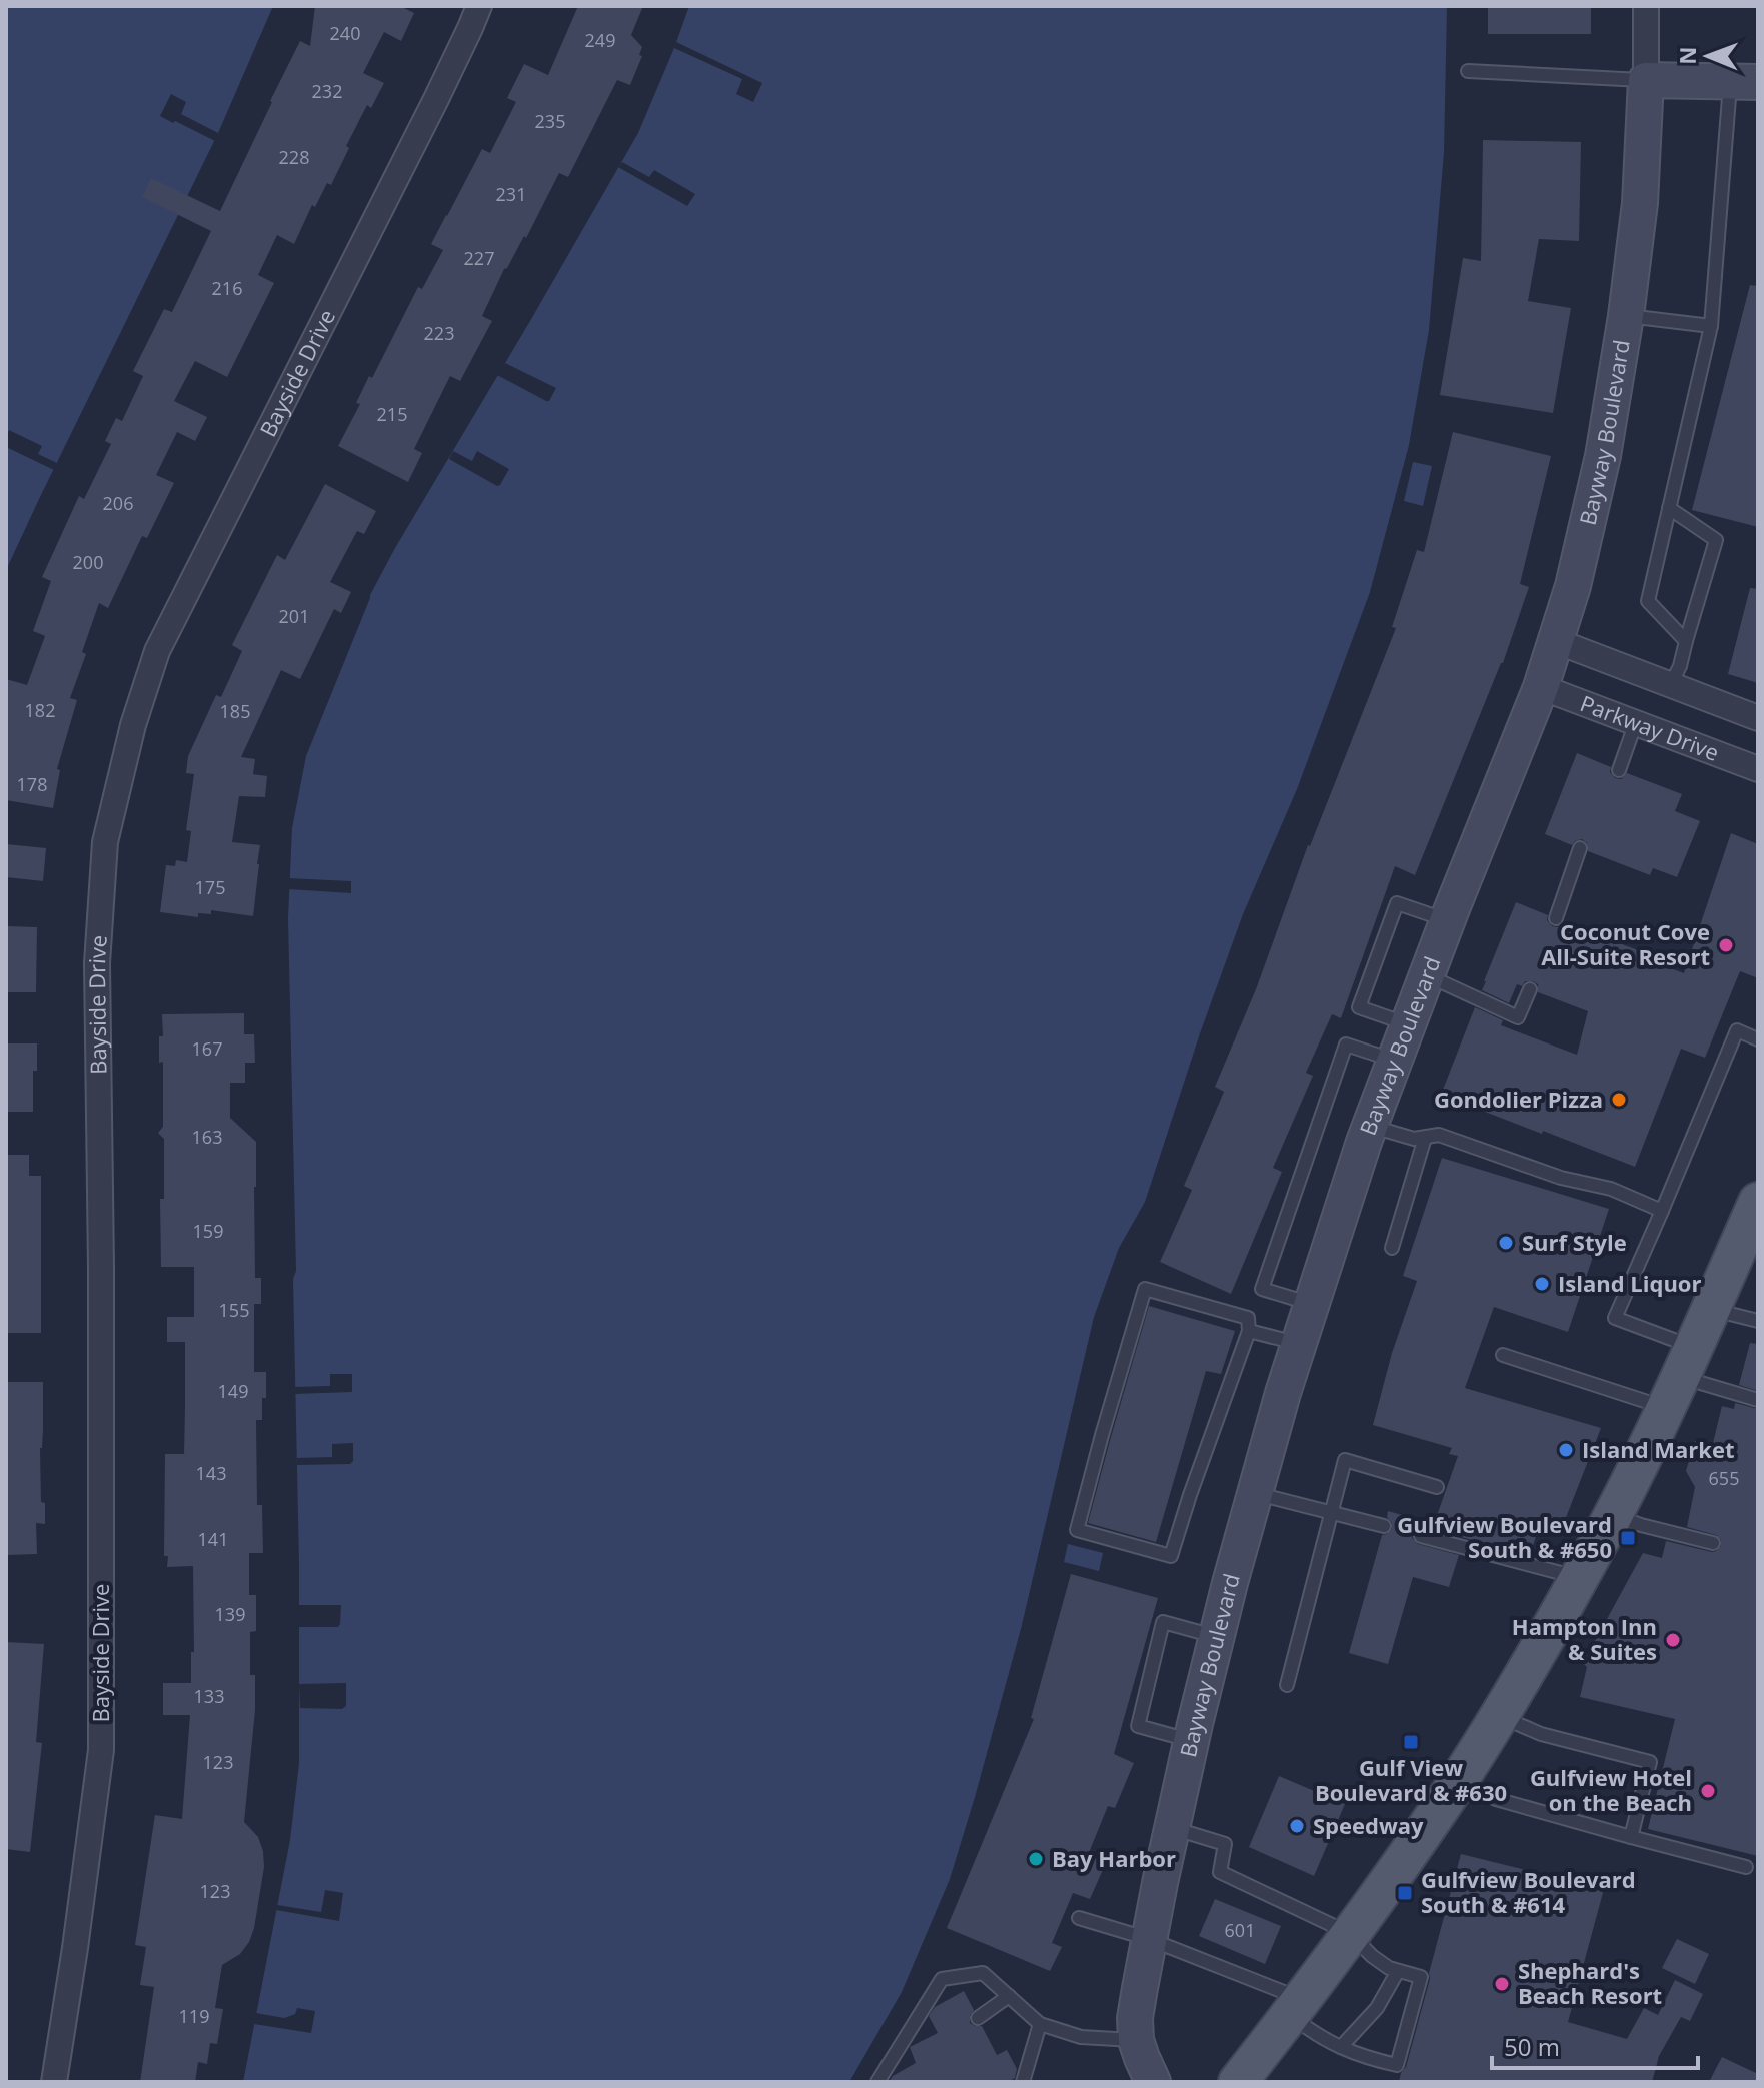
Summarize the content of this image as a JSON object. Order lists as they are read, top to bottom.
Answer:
{
  "streets": {
    "street": ["Bayside Drive", "Bayway Boulevard", "Parkway Drive"]
  },
  "crossings": [
    ["Bayway Boulevard", "Parkway Drive"]
  ],
  "places": {
    "other": [
      "Coconut Cove All-Suite Resort",
      "Gondolier Pizza",
      "Surf Style",
      "Island Liquor",
      "Island Market",
      "Hampton Inn & Suites",
      "Gulfview Hotel on the Beach",
      "Speedway",
      "Bay Harbor",
      "Shephard's Beach Resort"
    ],
    "transit": ["Gulfview Boulevard South & #650", "Gulf View Boulevard & #630", "Gulfview Boulevard South & #614"]
  },
  "house_numbers": [
    "240",
    "249",
    "232",
    "235",
    "228",
    "231",
    "227",
    "216",
    "223",
    "215",
    "206",
    "200",
    "201",
    "182",
    "185",
    "178",
    "175",
    "167",
    "163",
    "159",
    "155",
    "149",
    "143",
    "655",
    "141",
    "139",
    "133",
    "123",
    "123",
    "601",
    "119"
  ],
  "scale_bar": "50 m",
  "north": "left"
}
